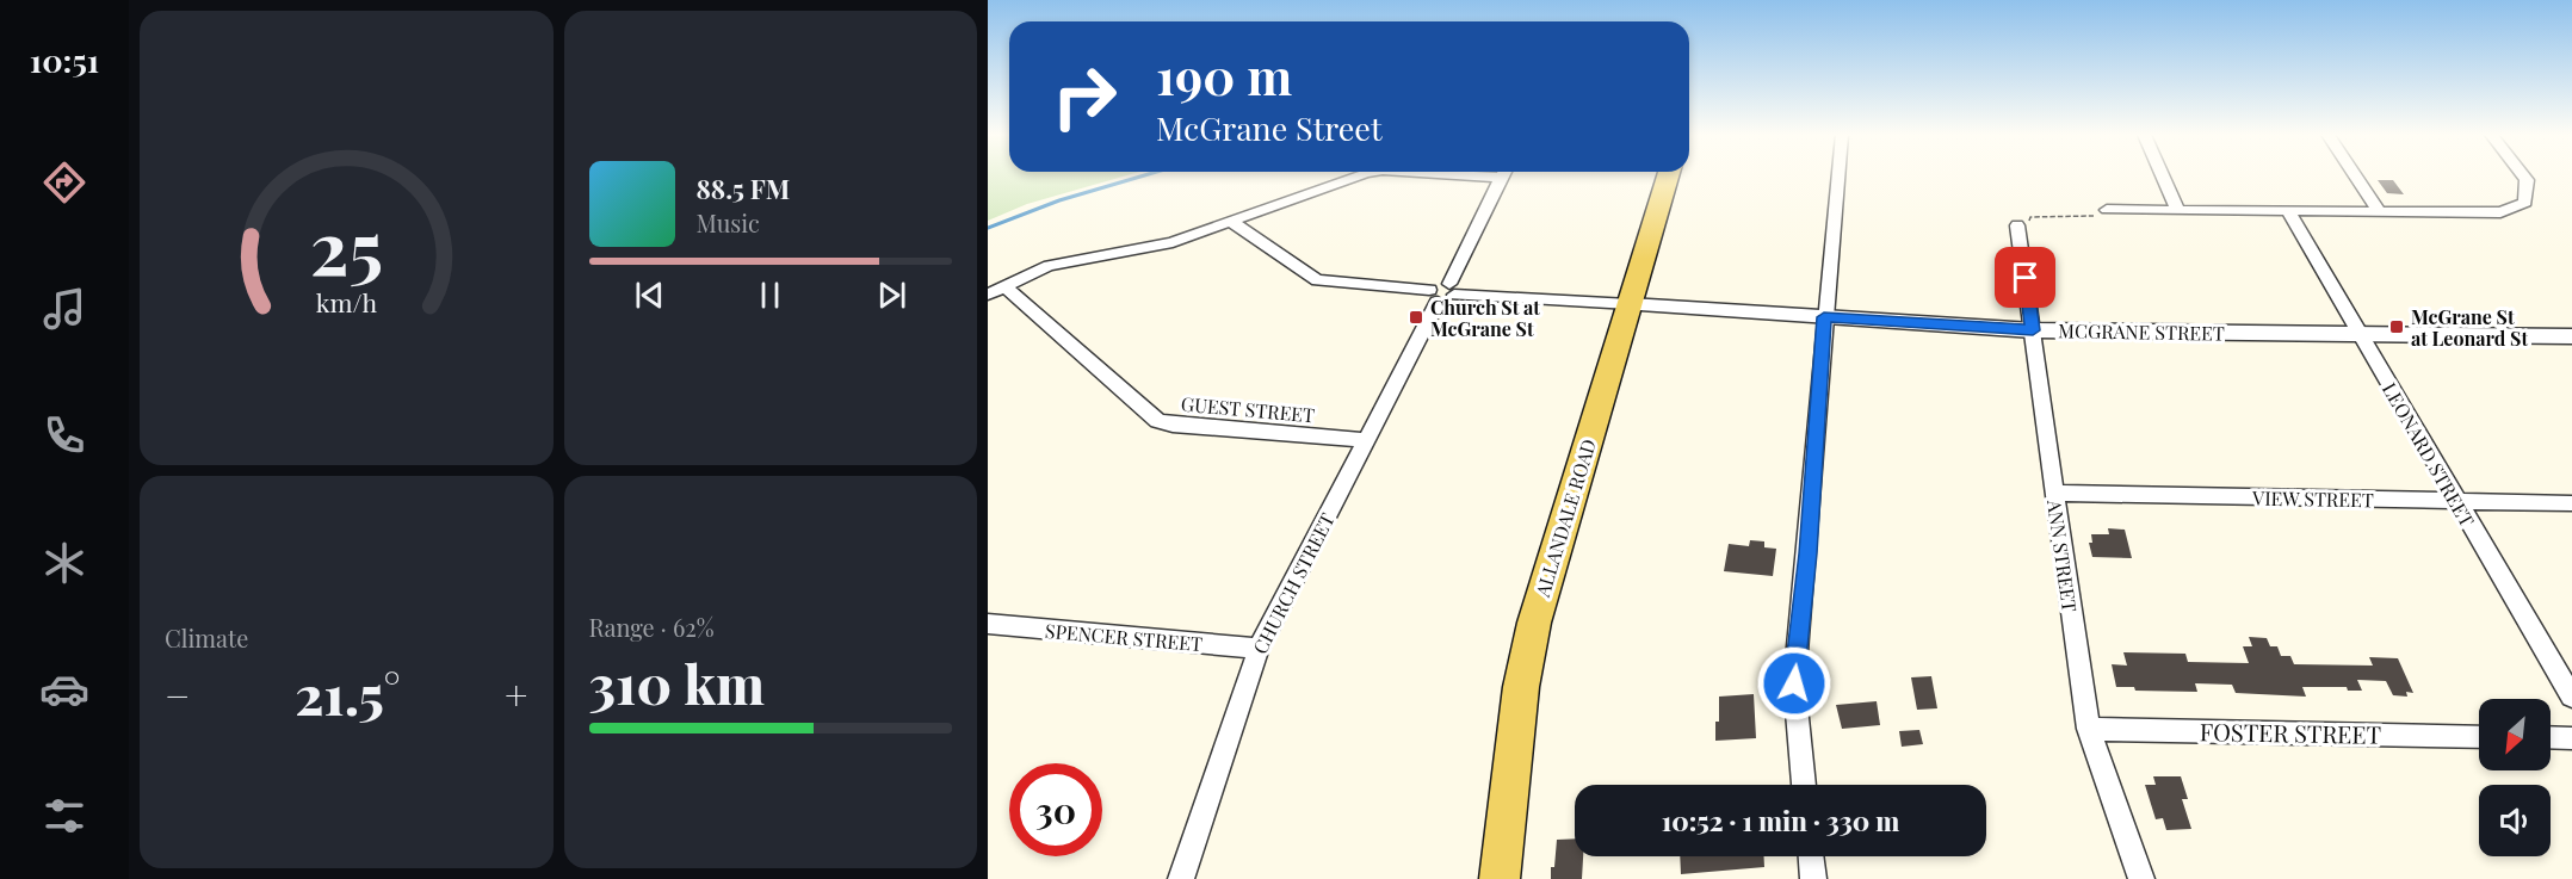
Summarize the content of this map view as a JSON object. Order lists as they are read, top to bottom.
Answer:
{
  "streets": {
    "main road": ["ALLANDALE ROAD"],
    "street": [
      "MCGRANE STREET",
      "GUEST STREET",
      "LEONARD STREET",
      "VIEW STREET",
      "ANN STREET",
      "CHURCH STREET",
      "SPENCER STREET",
      "FOSTER STREET"
    ]
  },
  "crossings": [
    ["MCGRANE STREET", "LEONARD STREET"],
    ["MCGRANE STREET", "ALLANDALE ROAD"],
    ["MCGRANE STREET", "ANN STREET"],
    ["MCGRANE STREET", "CHURCH STREET"],
    ["GUEST STREET", "CHURCH STREET"],
    ["LEONARD STREET", "VIEW STREET"],
    ["VIEW STREET", "ANN STREET"],
    ["ANN STREET", "FOSTER STREET"],
    ["CHURCH STREET", "SPENCER STREET"]
  ],
  "places": {
    "transit": ["Church St at McGrane St", "McGrane St at Leonard St"]
  },
  "north": "bottom left",
  "page": {
    "tabs": "10:51",
    "turn": ["190 m", "McGrane Street"],
    "song": ["88.5 FM", "Music"],
    "tile": [
      "Climate",
      ["Range · 62%", "310 km"]
    ],
    "heat": ["−", "21.5°", "+"],
    "limit": "30",
    "trip": "10:52 · 1 min · 330 m",
    "gauge": ["25", "km/h"]
  }
}
